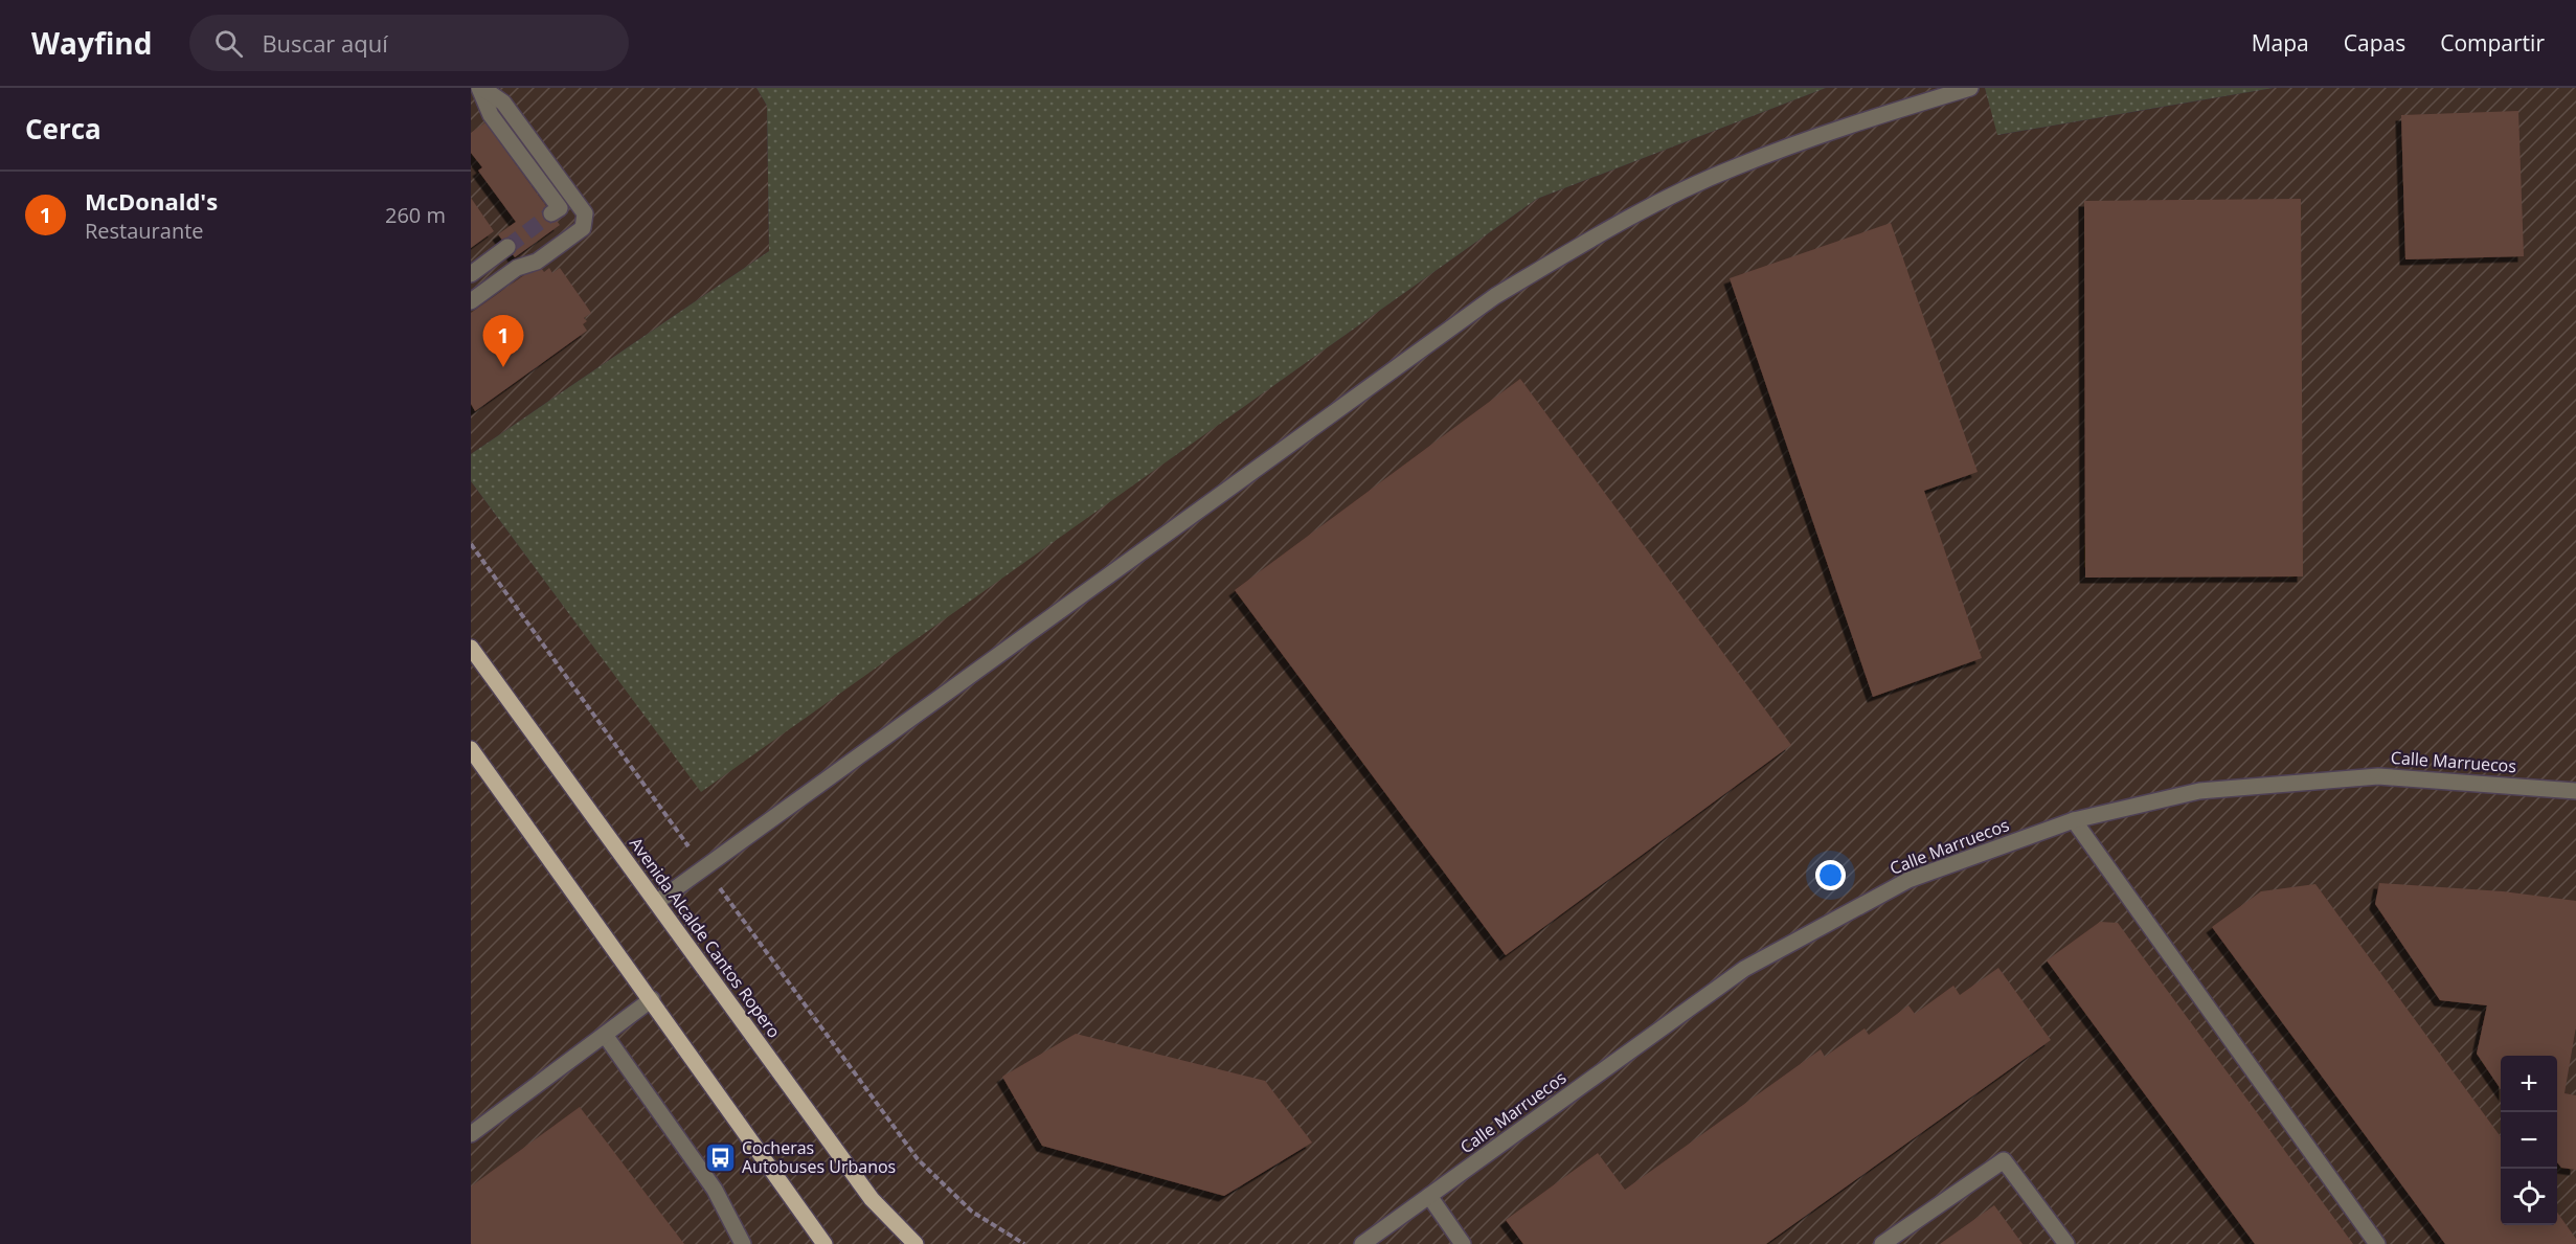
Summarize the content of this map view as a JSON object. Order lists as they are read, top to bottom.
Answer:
{
  "streets": {
    "main road": ["Avenida Alcalde Cantos Ropero"],
    "street": ["Calle Marruecos"]
  },
  "places": {
    "bus stop": ["Cocheras Autobuses Urbanos"]
  },
  "page": {
    "header": "Wayfind",
    "search": "Buscar aquí",
    "nav": ["Mapa", "Capas", "Compartir"],
    "heading": "Cerca",
    "list": [
      {
        "mark": "1",
        "name": "McDonald's",
        "note": "Restaurante",
        "value": "260 m"
      }
    ],
    "pins": "1",
    "map_buttons": ["+", "−"]
  }
}
